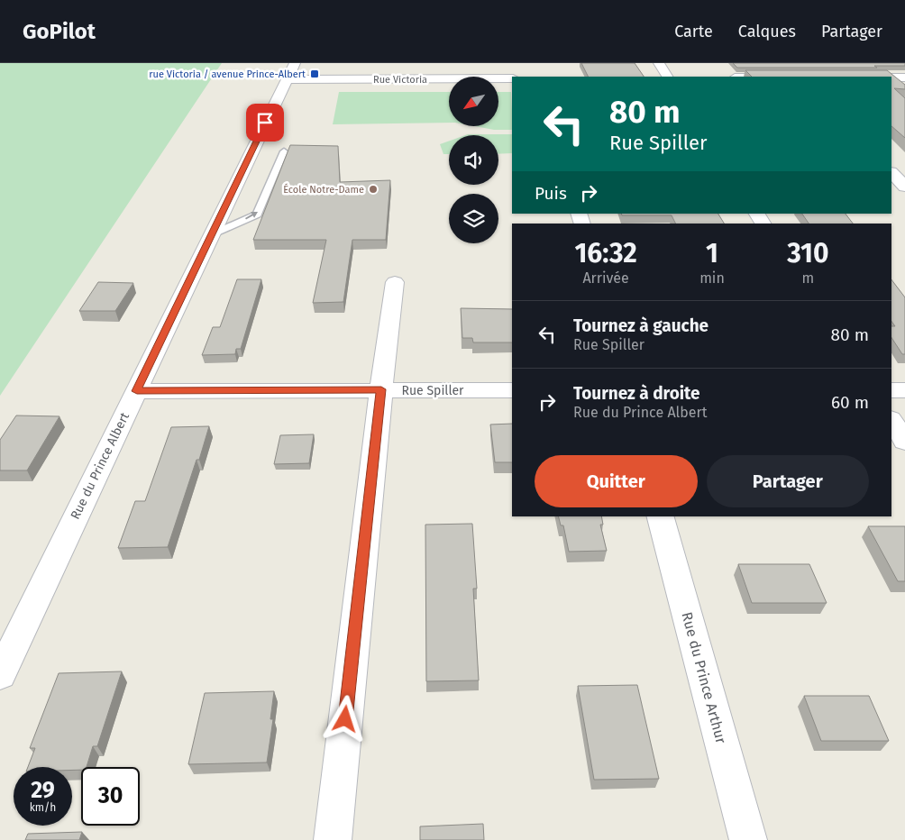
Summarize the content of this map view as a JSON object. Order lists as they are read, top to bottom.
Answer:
{
  "streets": {
    "street": [
      "Rue Victoria",
      "Rue Spiller",
      "Rue du Prince Albert",
      "Rue du Prince Arthur"
    ]
  },
  "crossings": [
    ["Rue Victoria", "Rue du Prince Albert"],
    ["Rue Spiller", "Rue du Prince Albert"]
  ],
  "places": {
    "transit": ["rue Victoria / avenue Prince-Albert"],
    "other": ["École Notre-Dame"]
  },
  "north": "bottom left",
  "page": {
    "header": "GoPilot",
    "nav": ["Carte", "Calques", "Partager"],
    "turn": ["80 m", "Rue Spiller"],
    "then": "Puis",
    "eta": [
      "16:32",
      "Arrivée",
      "1",
      "min",
      "310",
      "m"
    ],
    "list": [
      {
        "name": "Tournez à gauche",
        "note": "Rue Spiller",
        "value": "80 m"
      },
      {
        "name": "Tournez à droite",
        "note": "Rue du Prince Albert",
        "value": "60 m"
      }
    ],
    "buttons": ["Quitter", "Partager"],
    "speed": "29 km/h",
    "limit": "30"
  }
}
